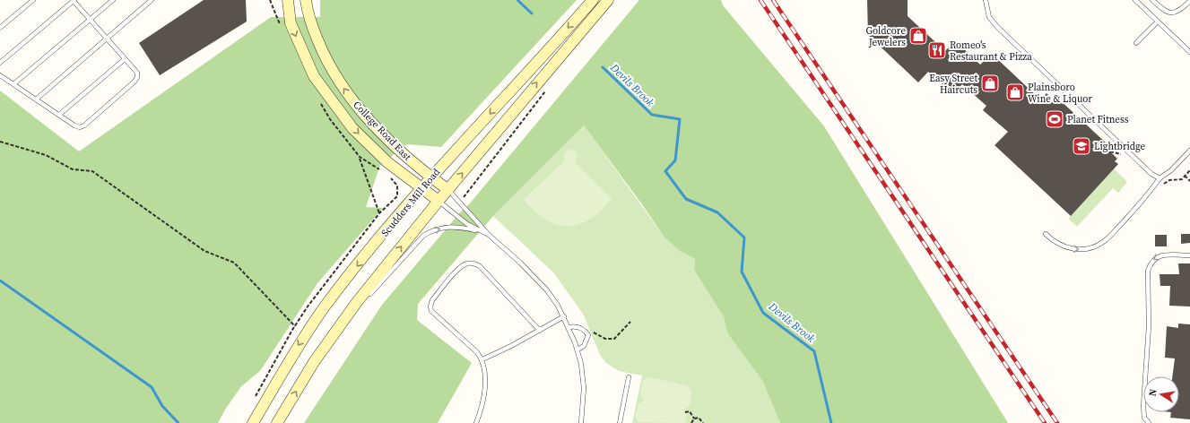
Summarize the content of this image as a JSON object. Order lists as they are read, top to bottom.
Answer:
{
  "streets": {
    "main road": ["College Road East", "Scudders Mill Road"]
  },
  "crossings": [
    ["College Road East", "Scudders Mill Road"]
  ],
  "water": ["Devils Brook"],
  "places": {
    "shop": ["Goldcore Jewelers", "Easy Street Haircuts", "Plainsboro Wine & Liquor"],
    "restaurant": ["Romeo's Restaurant & Pizza"],
    "sports": ["Planet Fitness"],
    "school or university": ["Lightbridge"]
  },
  "north": "left"
}
